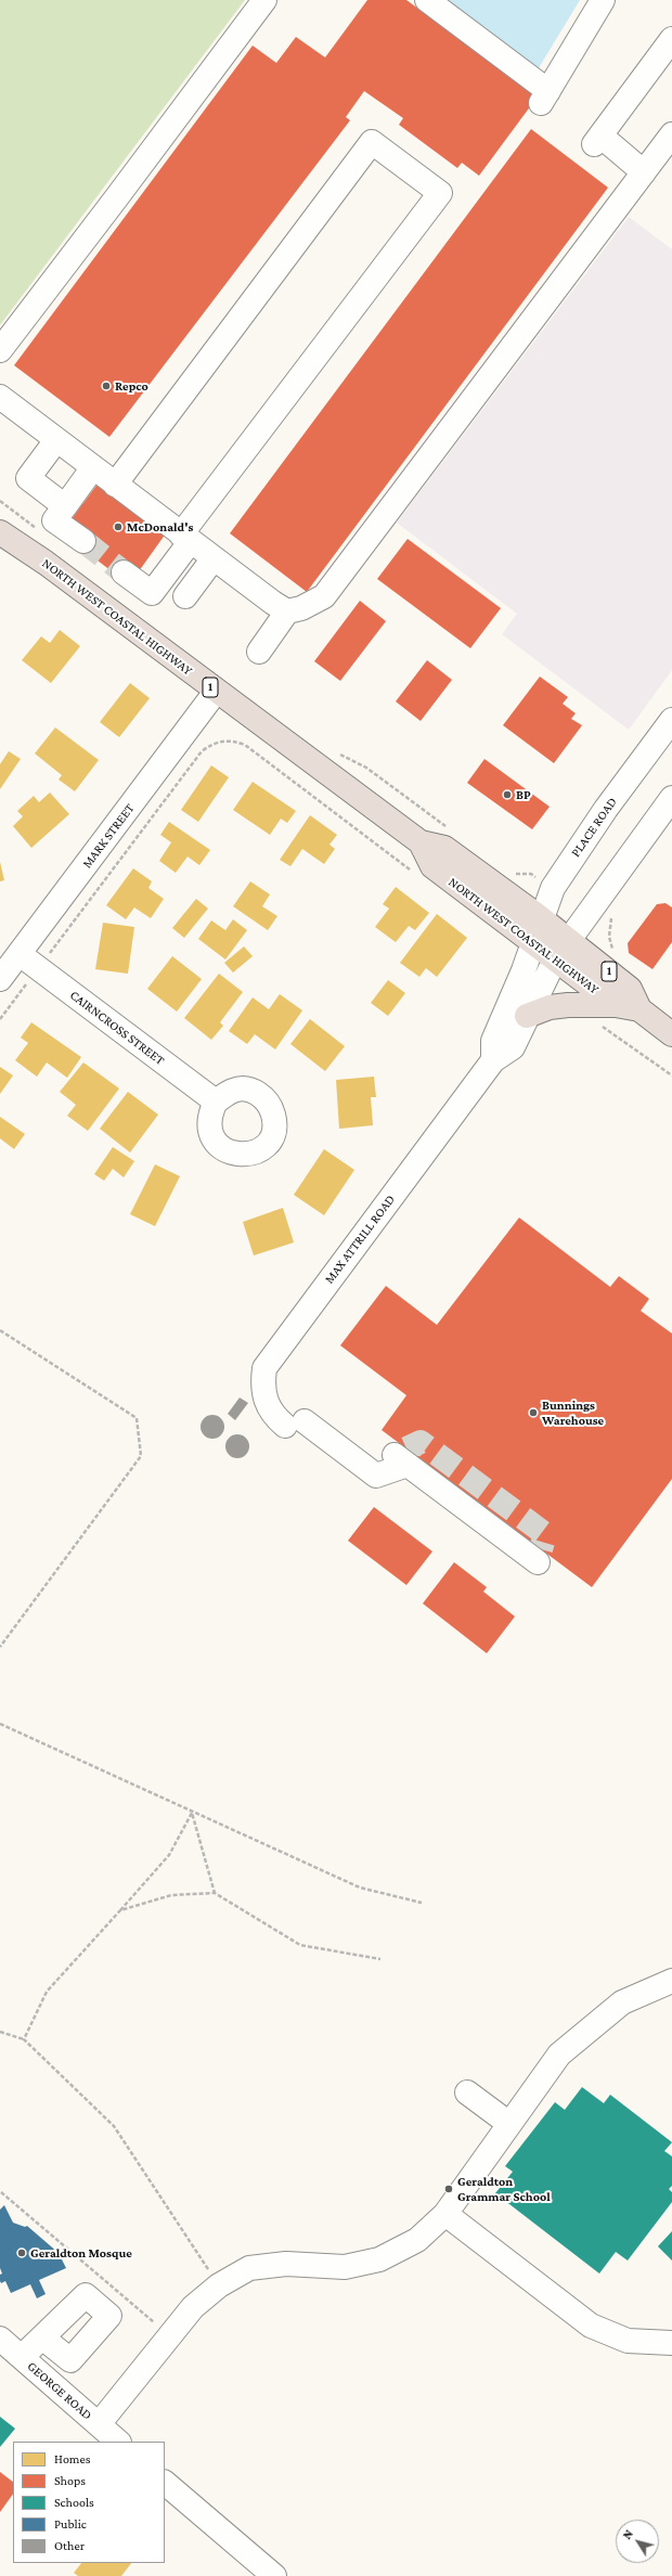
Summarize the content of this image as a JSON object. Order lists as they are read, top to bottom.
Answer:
{
  "streets": {
    "highway": ["NORTH WEST COASTAL HIGHWAY", "1"],
    "street": [
      "PLACE ROAD",
      "MARK STREET",
      "CAIRNCROSS STREET",
      "MAX ATTRILL ROAD",
      "GEORGE ROAD"
    ]
  },
  "crossings": [
    ["NORTH WEST COASTAL HIGHWAY", "PLACE ROAD"],
    ["NORTH WEST COASTAL HIGHWAY", "MARK STREET"],
    ["NORTH WEST COASTAL HIGHWAY", "MAX ATTRILL ROAD"],
    ["MARK STREET", "CAIRNCROSS STREET"]
  ],
  "places": [
    "Repco",
    "McDonald's",
    "BP",
    "Bunnings Warehouse",
    "Geraldton Grammar School",
    "Geraldton Mosque"
  ],
  "legend": [
    "Homes",
    "Shops",
    "Schools",
    "Public",
    "Other"
  ],
  "north": "top left"
}
